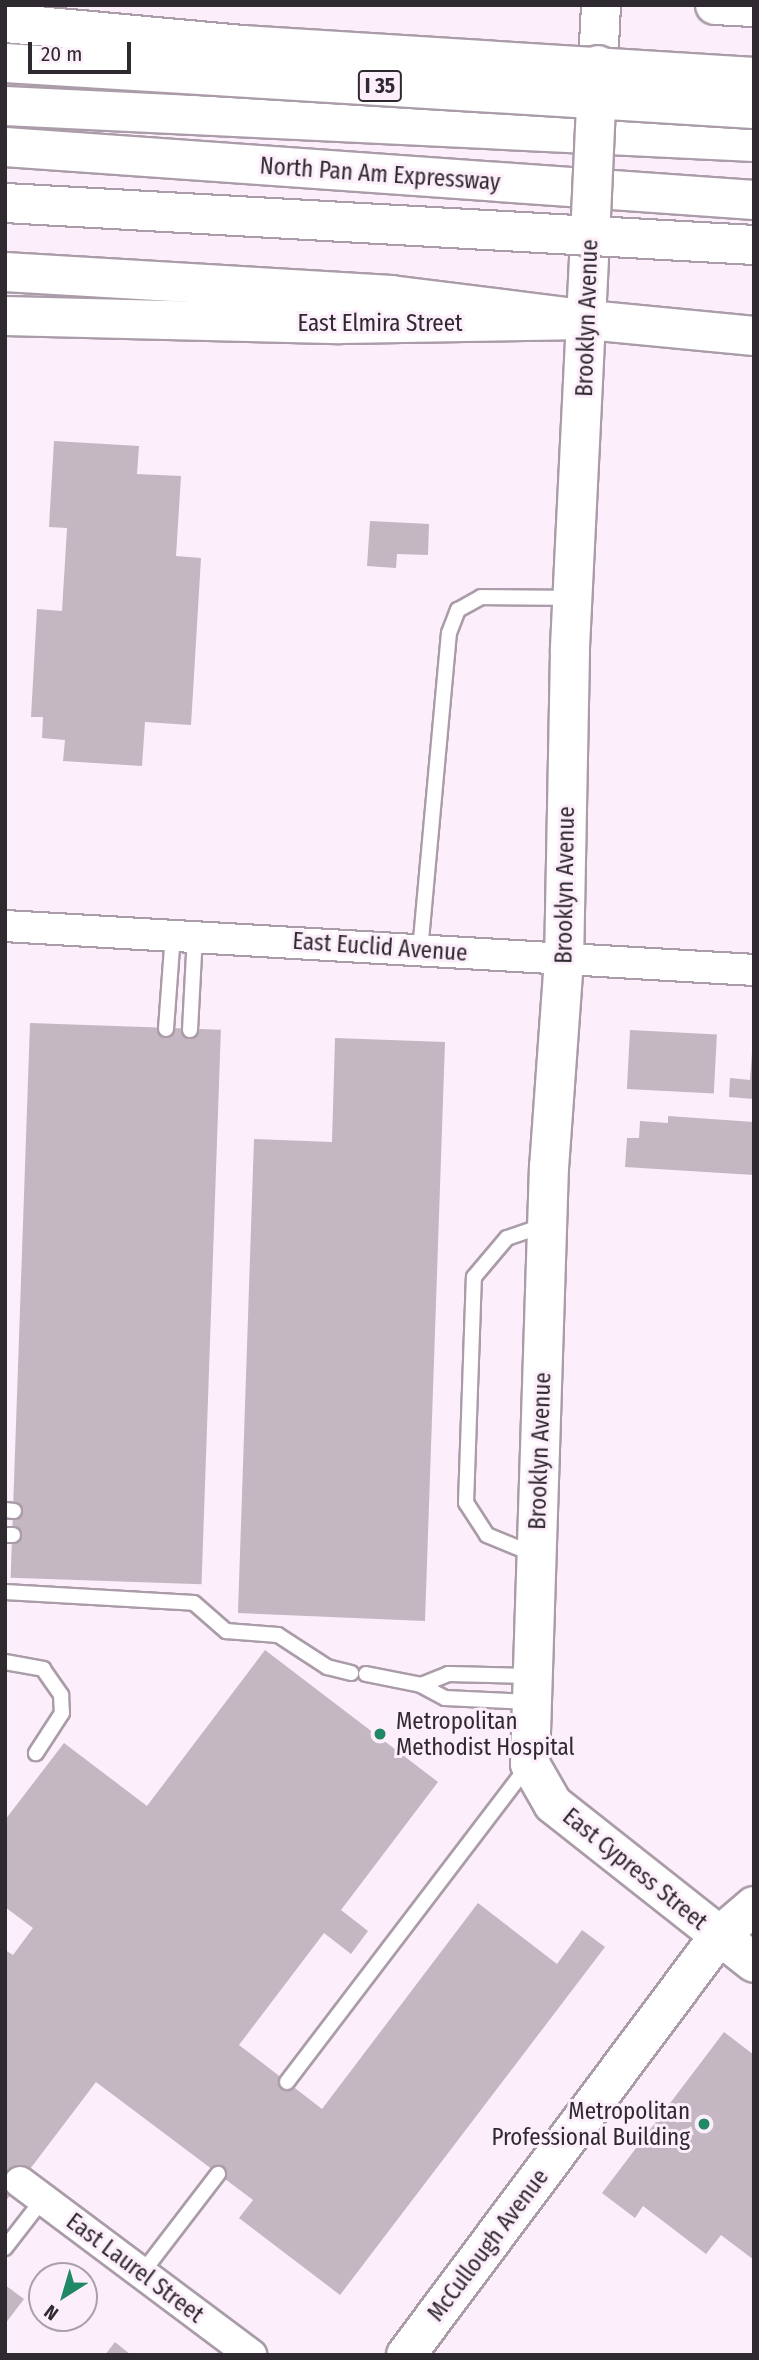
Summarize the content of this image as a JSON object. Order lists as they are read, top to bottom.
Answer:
{
  "streets": {
    "main road": [
      "I 35",
      "North Pan Am Expressway",
      "Brooklyn Avenue",
      "East Elmira Street",
      "East Cypress Street",
      "McCullough Avenue"
    ],
    "street": ["East Euclid Avenue", "East Laurel Street"]
  },
  "crossings": [
    ["Brooklyn Avenue", "East Elmira Street"],
    ["Brooklyn Avenue", "East Euclid Avenue"],
    ["Brooklyn Avenue", "East Cypress Street"],
    ["East Cypress Street", "McCullough Avenue"]
  ],
  "places": ["Metropolitan Methodist Hospital", "Metropolitan Professional Building"],
  "scale_bar": "20 m",
  "north": "bottom left"
}
